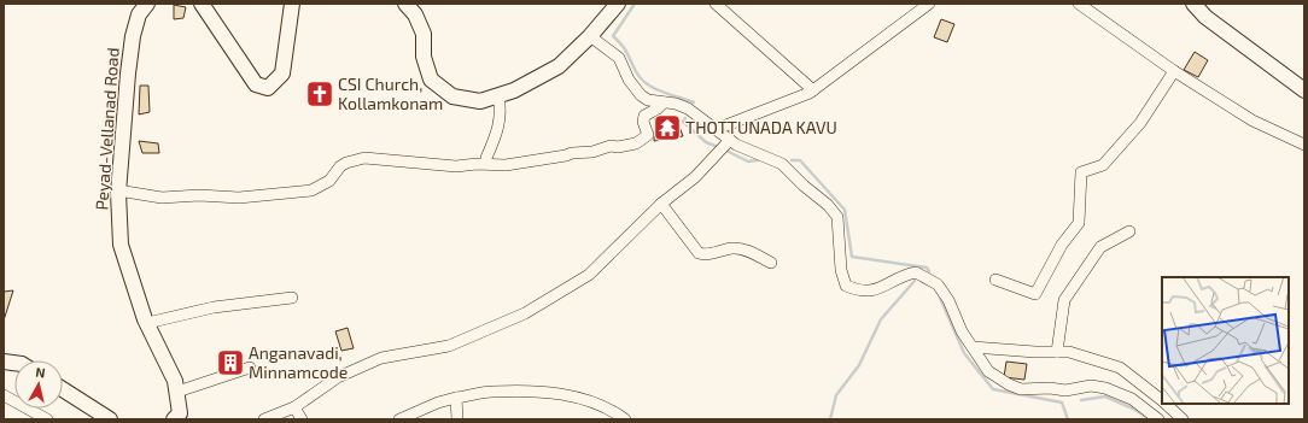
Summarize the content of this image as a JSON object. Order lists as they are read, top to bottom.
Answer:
{
  "streets": {
    "main road": ["Peyad-Vellanad Road"]
  },
  "places": {
    "church": ["CSI Church, Kollamkonam"],
    "temple": ["THOTTUNADA KAVU"],
    "building": ["Anganavadi, Minnamcode"]
  },
  "north": "top"
}
